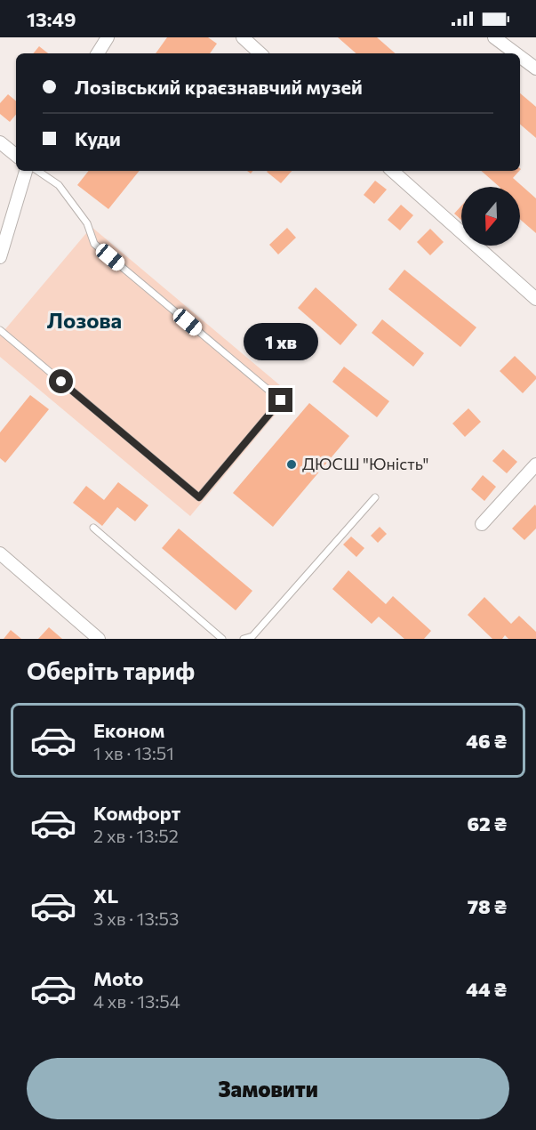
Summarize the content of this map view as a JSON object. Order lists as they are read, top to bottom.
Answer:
{
  "districts": ["Лозова"],
  "places": ["ДЮСШ \"Юність\""],
  "north": "bottom",
  "page": {
    "status": "13:49",
    "banner": ["Лозівський краєзнавчий музей", "Куди"],
    "bubble": "1 хв",
    "heading": "Оберіть тариф",
    "list": [
      {
        "name": "Економ",
        "note": "1 хв · 13:51",
        "value": "46 ₴"
      },
      {
        "name": "Комфорт",
        "note": "2 хв · 13:52",
        "value": "62 ₴"
      },
      {
        "name": "XL",
        "note": "3 хв · 13:53",
        "value": "78 ₴"
      },
      {
        "name": "Moto",
        "note": "4 хв · 13:54",
        "value": "44 ₴"
      }
    ],
    "buttons": "Замовити"
  }
}
